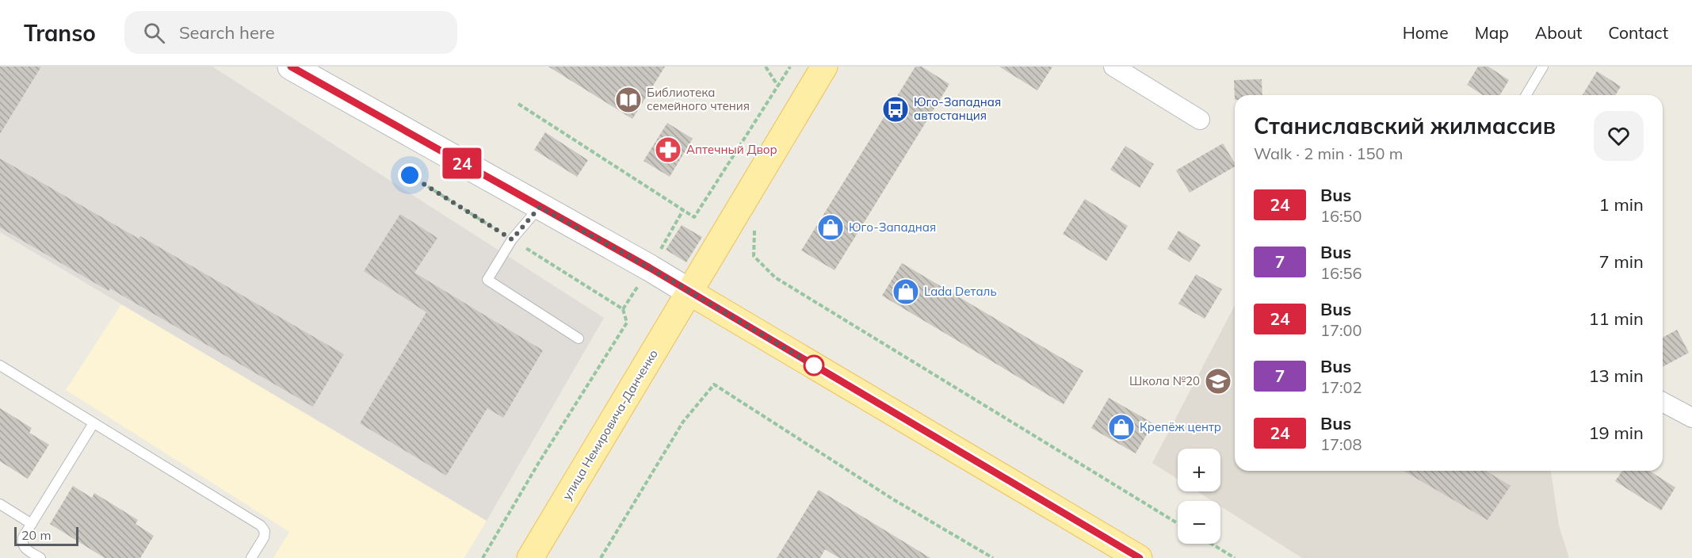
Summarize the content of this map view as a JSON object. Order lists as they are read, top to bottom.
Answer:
{
  "streets": {
    "main road": ["улица Немировича-Данченко"]
  },
  "places": {
    "library": ["Библиотека семейного чтения"],
    "bus stop": ["Юго-Западная автостанция"],
    "pharmacy": ["Аптечный Двор"],
    "shop": ["Юго-Западная", "Lada Dеталь", "Крепёж центр"],
    "school or university": ["Школа №20"]
  },
  "lines": ["bus line 24"],
  "scale_bar": "20 m",
  "page": {
    "header": "Transo",
    "search": "Search here",
    "nav": [
      "Home",
      "Map",
      "About",
      "Contact"
    ],
    "on_map": "24",
    "heading": ["Станиславский жилмассив", "Walk · 2 min · 150 m"],
    "list": [
      {
        "mark": "24",
        "name": "Bus",
        "note": "16:50",
        "value": "1 min"
      },
      {
        "mark": "7",
        "name": "Bus",
        "note": "16:56",
        "value": "7 min"
      },
      {
        "mark": "24",
        "name": "Bus",
        "note": "17:00",
        "value": "11 min"
      },
      {
        "mark": "7",
        "name": "Bus",
        "note": "17:02",
        "value": "13 min"
      },
      {
        "mark": "24",
        "name": "Bus",
        "note": "17:08",
        "value": "19 min"
      }
    ],
    "map_buttons": ["+", "−"],
    "scale": "20 m"
  }
}
